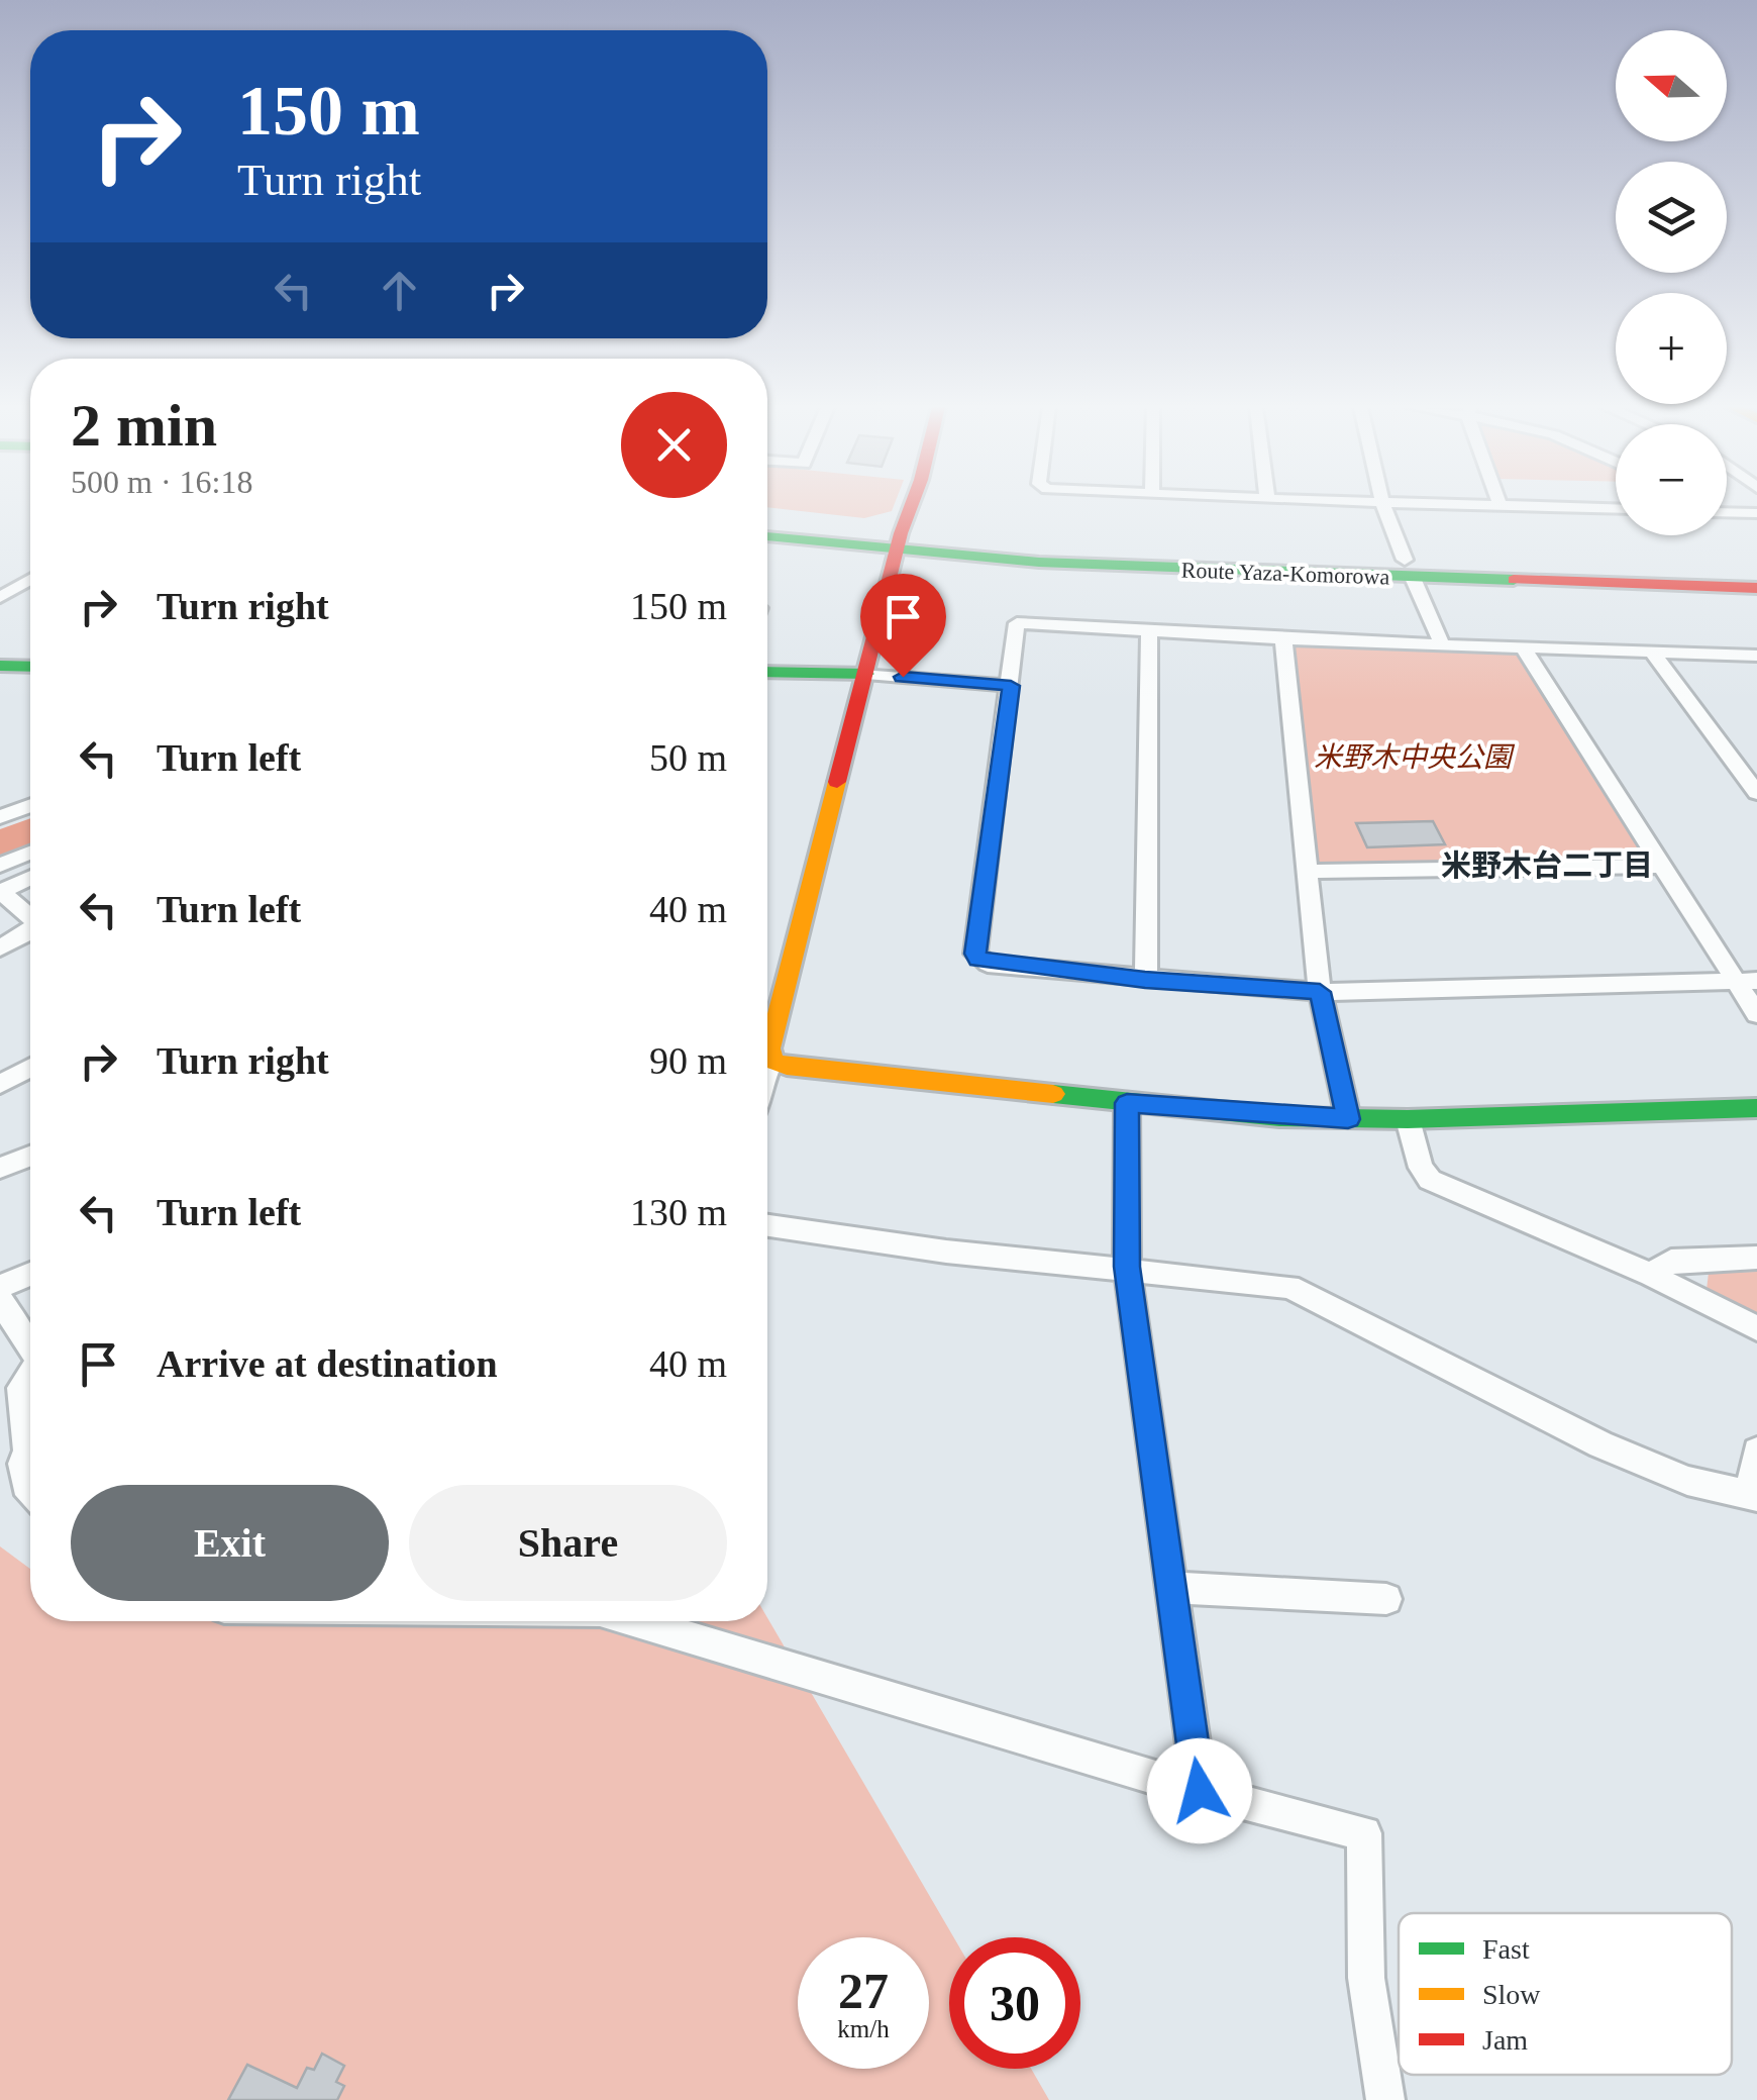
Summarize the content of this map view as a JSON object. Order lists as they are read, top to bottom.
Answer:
{
  "streets": {
    "street": ["Route Yaza-Komorowa"]
  },
  "districts": ["米野木台二丁目"],
  "parks": ["米野木中央公園"],
  "legend": ["Fast", "Slow", "Jam"],
  "north": "left",
  "page": {
    "map_buttons": ["+", "−"],
    "turn": ["150 m", "Turn right"],
    "heading": ["2 min", "500 m · 16:18"],
    "list": [
      {
        "name": "Turn right",
        "value": "150 m"
      },
      {
        "name": "Turn left",
        "value": "50 m"
      },
      {
        "name": "Turn left",
        "value": "40 m"
      },
      {
        "name": "Turn right",
        "value": "90 m"
      },
      {
        "name": "Turn left",
        "value": "130 m"
      },
      {
        "name": "Arrive at destination",
        "value": "40 m"
      }
    ],
    "buttons": ["Exit", "Share"],
    "speed": "27 km/h",
    "limit": "30"
  }
}
